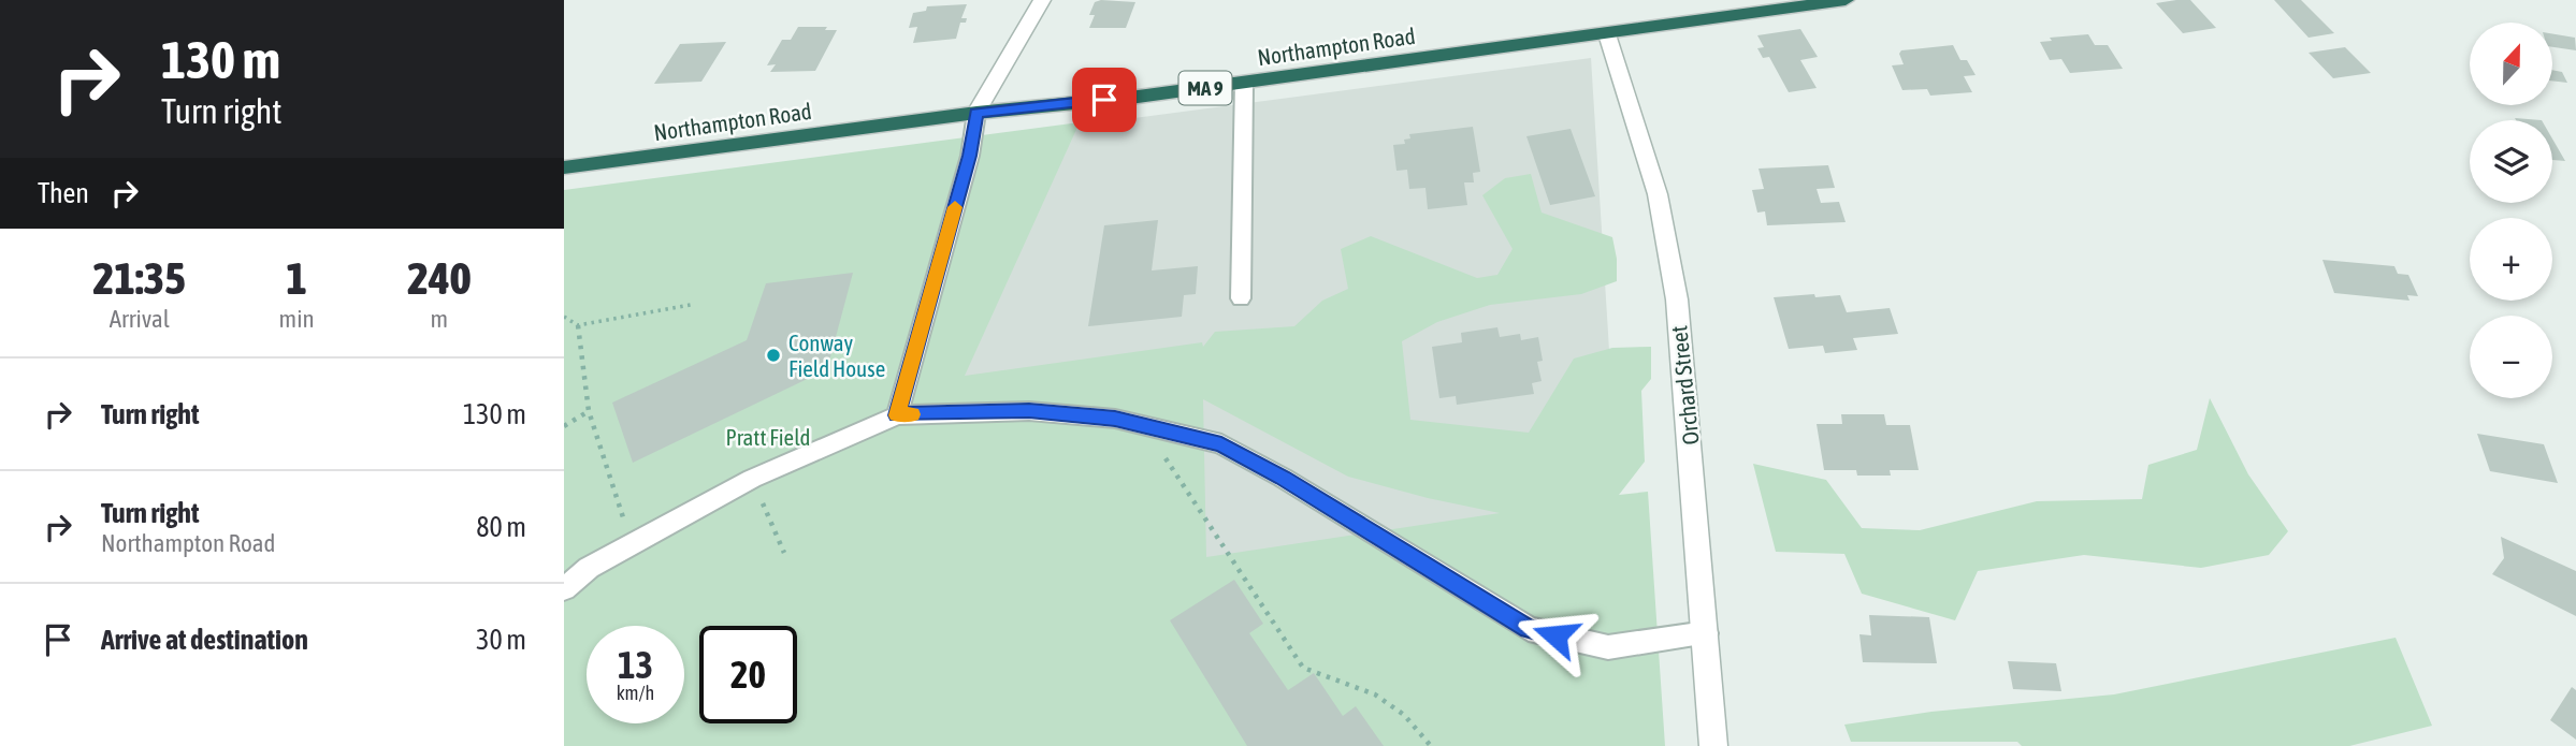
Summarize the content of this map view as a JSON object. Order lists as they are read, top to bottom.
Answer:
{
  "streets": {
    "highway": ["Northampton Road", "MA 9"],
    "street": ["Orchard Street"]
  },
  "crossings": [
    ["Northampton Road", "Orchard Street"]
  ],
  "parks": ["Pratt Field"],
  "places": ["Conway Field House"],
  "north": "top",
  "page": {
    "turn": ["130 m", "Turn right"],
    "map_buttons": ["+", "−"],
    "then": "Then",
    "eta": [
      "21:35",
      "Arrival",
      "1",
      "min",
      "240",
      "m"
    ],
    "list": [
      {
        "name": "Turn right",
        "value": "130 m"
      },
      {
        "name": "Turn right",
        "note": "Northampton Road",
        "value": "80 m"
      },
      {
        "name": "Arrive at destination",
        "value": "30 m"
      }
    ],
    "speed": "13 km/h",
    "limit": "20"
  }
}
